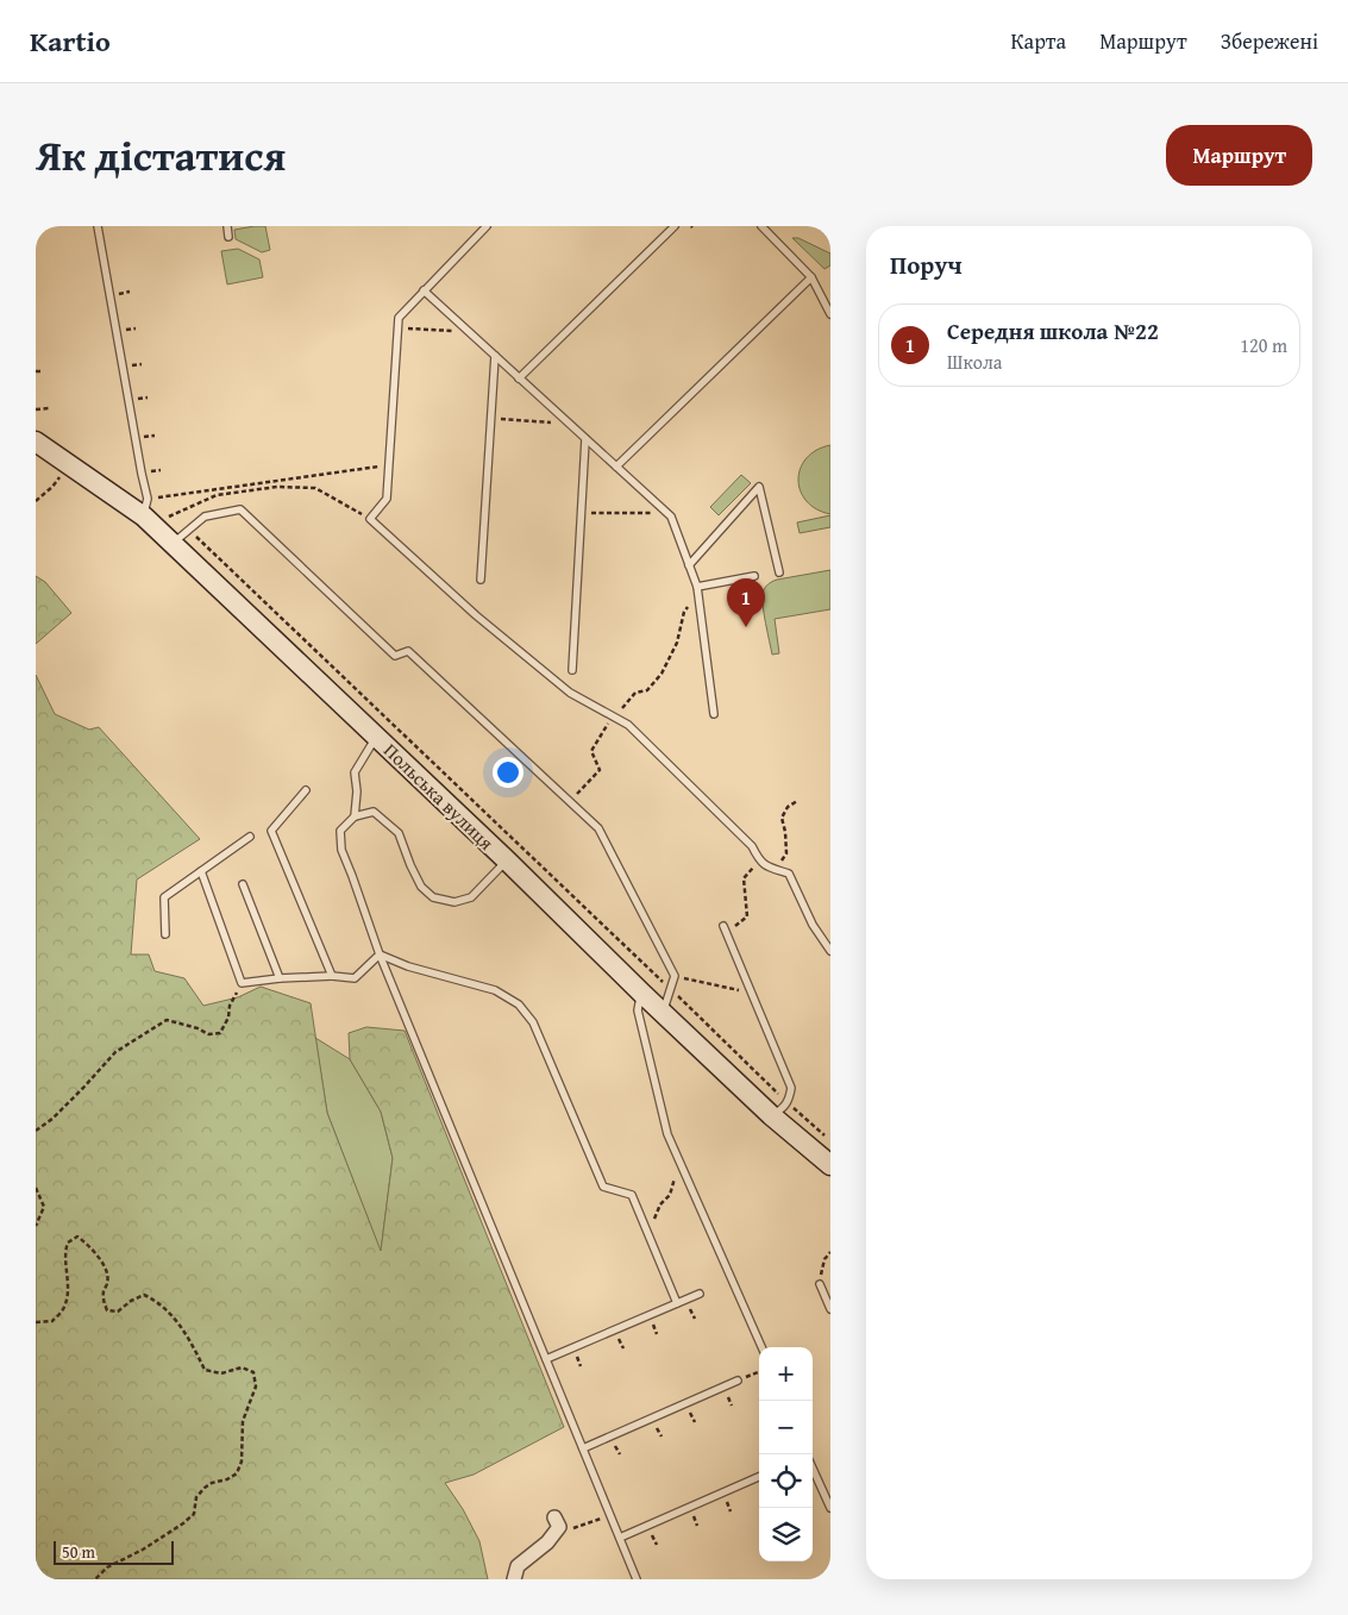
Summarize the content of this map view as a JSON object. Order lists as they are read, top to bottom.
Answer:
{
  "streets": {
    "street": ["Польська вулиця"]
  },
  "scale_bar": "50 m",
  "page": {
    "header": "Kartio",
    "nav": ["Карта", "Маршрут", "Збережені"],
    "title": "Як дістатися",
    "buttons": "Маршрут",
    "heading": "Поруч",
    "list": [
      {
        "mark": "1",
        "name": "Середня школа №22",
        "note": "Школа",
        "value": "120 m"
      }
    ],
    "pins": "1",
    "map_buttons": ["+", "−"],
    "scale": "50 m"
  }
}
